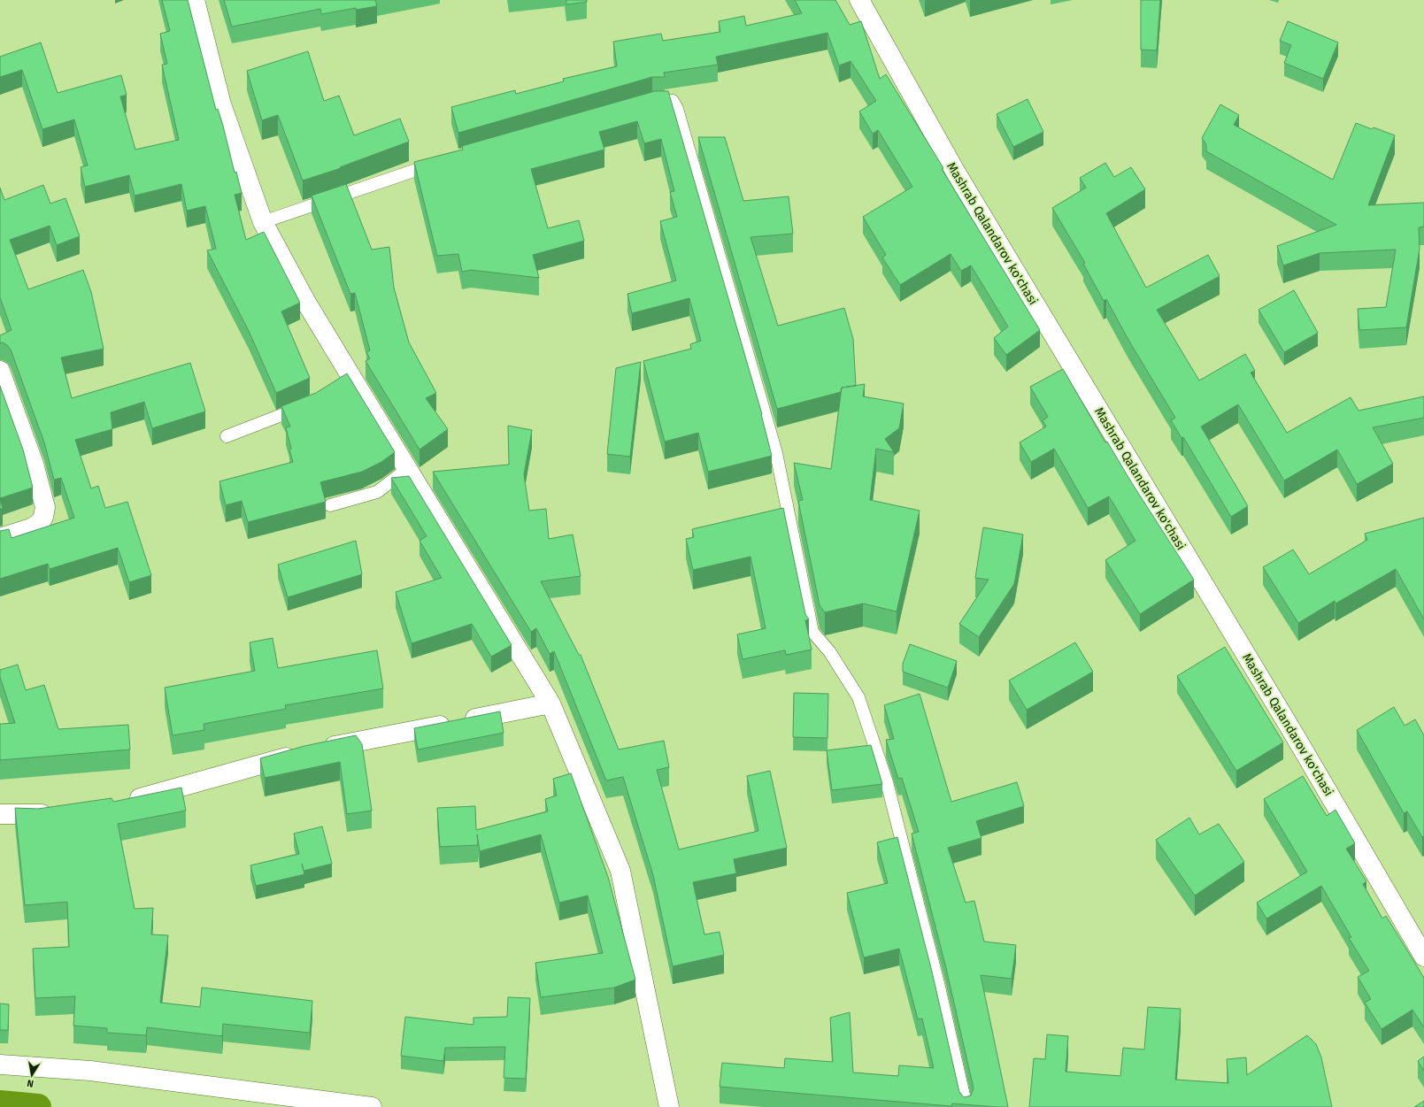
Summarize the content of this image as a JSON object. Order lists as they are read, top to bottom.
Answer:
{
  "streets": {
    "street": ["Mashrab Qalandarov ko'chasi"]
  },
  "north": "bottom"
}
